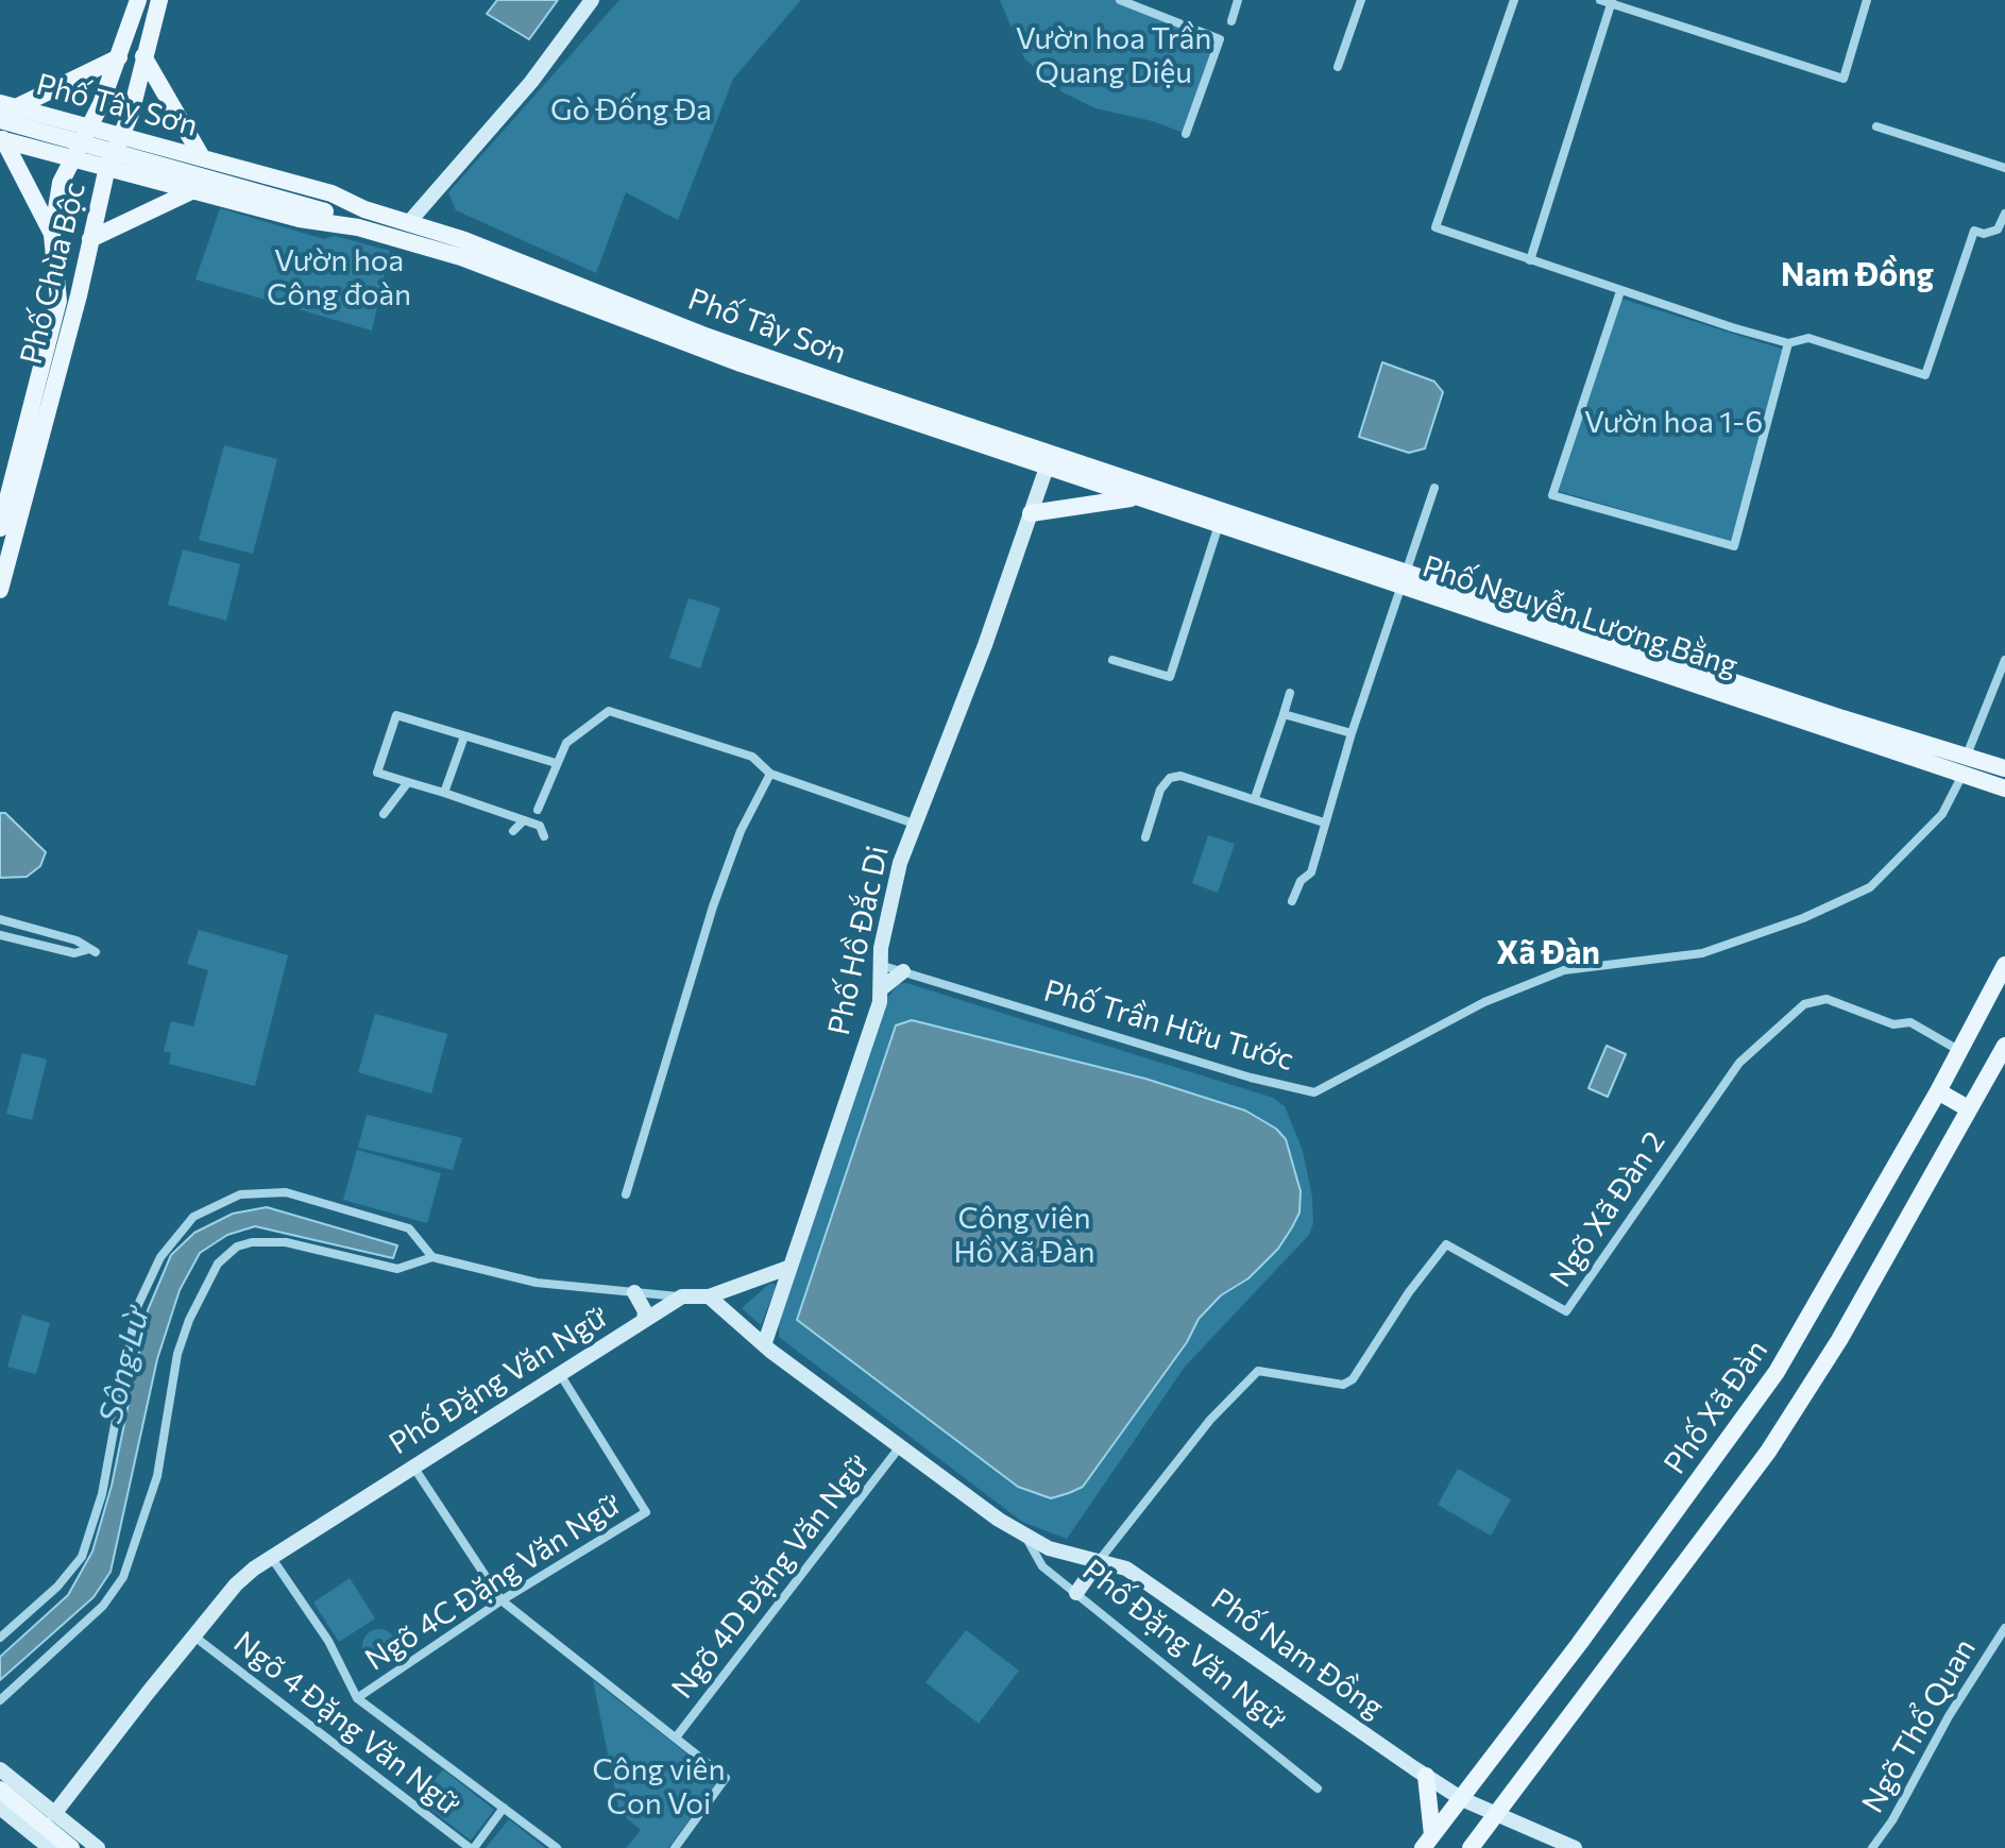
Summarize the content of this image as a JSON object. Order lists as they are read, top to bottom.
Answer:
{
  "streets": {
    "main road": [
      "Phố Tây Sơn",
      "Phố Chùa Bộc",
      "Phố Nguyễn Lương Bằng",
      "Phố Xã Đàn"
    ],
    "street": [
      "Phố Hồ Đắc Di",
      "Phố Trần Hữu Tước",
      "Ngõ Xã Đàn 2",
      "Phố Đặng Văn Ngữ",
      "Ngõ 4D Đặng Văn Ngữ",
      "Ngõ 4C Đặng Văn Ngữ",
      "Phố Nam Đồng",
      "Ngõ 4 Đặng Văn Ngữ",
      "Ngõ Thổ Quan"
    ]
  },
  "crossings": [
    ["Phố Tây Sơn", "Phố Chùa Bộc"],
    ["Phố Tây Sơn", "Phố Nguyễn Lương Bằng"],
    ["Phố Tây Sơn", "Phố Hồ Đắc Di"],
    ["Phố Nguyễn Lương Bằng", "Phố Trần Hữu Tước"],
    ["Phố Hồ Đắc Di", "Phố Trần Hữu Tước"],
    ["Phố Hồ Đắc Di", "Phố Đặng Văn Ngữ"],
    ["Ngõ Xã Đàn 2", "Phố Đặng Văn Ngữ"],
    ["Ngõ Xã Đàn 2", "Phố Xã Đàn"],
    ["Ngõ Xã Đàn 2", "Phố Nam Đồng"],
    ["Phố Đặng Văn Ngữ", "Ngõ 4D Đặng Văn Ngữ"],
    ["Phố Đặng Văn Ngữ", "Ngõ 4C Đặng Văn Ngữ"],
    ["Phố Đặng Văn Ngữ", "Phố Nam Đồng"],
    ["Phố Đặng Văn Ngữ", "Ngõ 4 Đặng Văn Ngữ"],
    ["Phố Xã Đàn", "Phố Nam Đồng"]
  ],
  "districts": ["Nam Đồng", "Xã Đàn"],
  "water": ["Sông Lừ"],
  "parks": [
    "Vườn hoa Trần Quang Diệu",
    "Gò Đống Đa",
    "Vườn hoa Công đoàn",
    "Vườn hoa 1-6",
    "Công viên Hồ Xã Đàn",
    "Công viên Con Voi"
  ]
}
